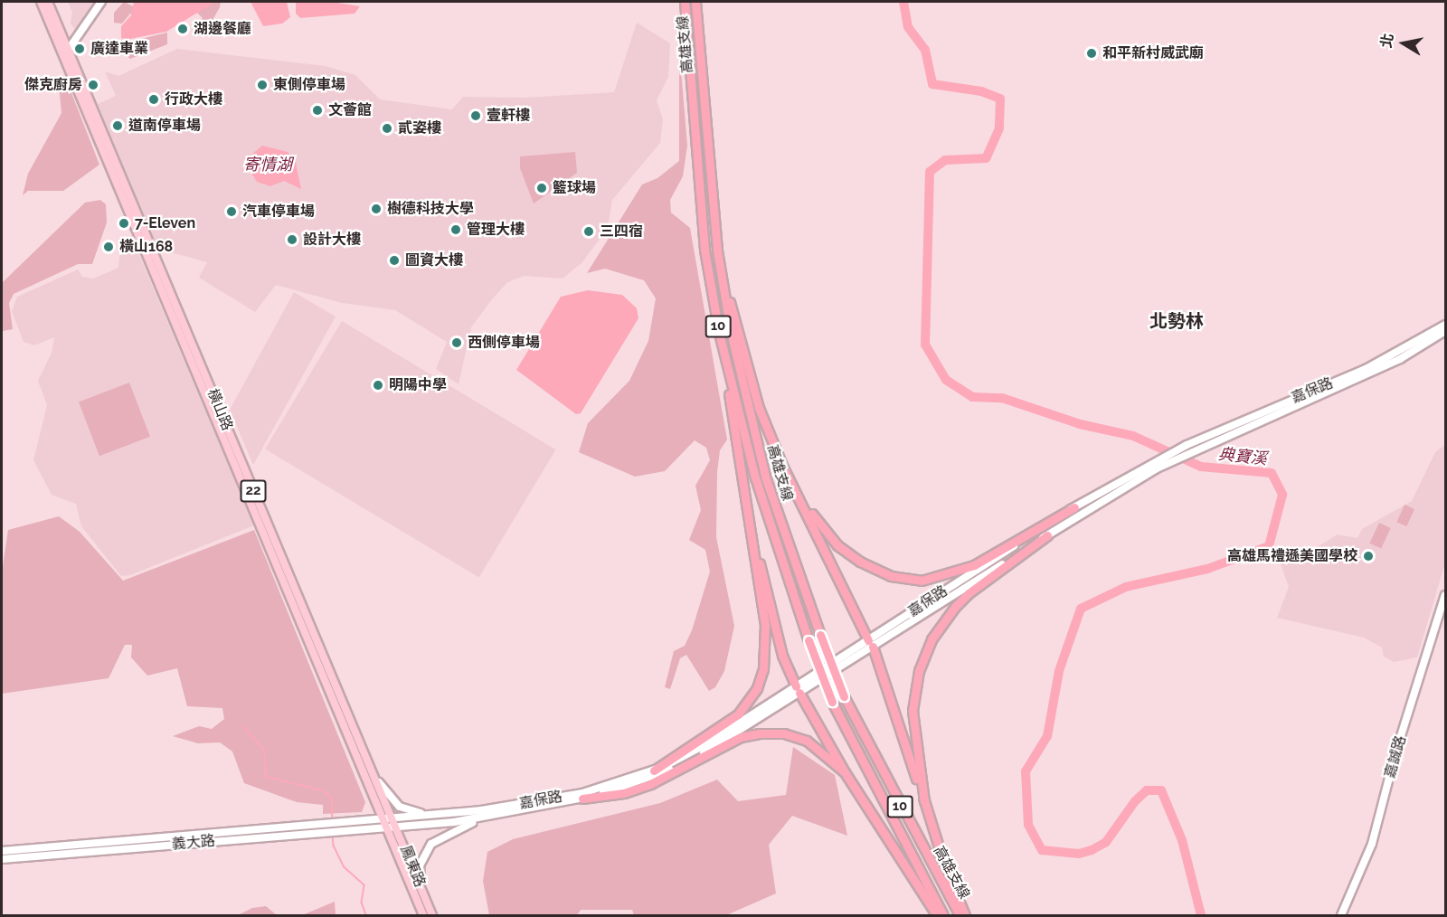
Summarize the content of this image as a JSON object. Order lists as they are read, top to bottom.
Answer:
{
  "streets": {
    "highway": ["高雄支線", "10"],
    "main road": ["橫山路", "22", "鳳東路"],
    "street": ["嘉保路", "嘉誠路", "義大路"]
  },
  "crossings": [
    ["嘉保路", "橫山路"],
    ["嘉保路", "義大路"],
    ["嘉保路", "鳳東路"],
    ["橫山路", "義大路"],
    ["橫山路", "鳳東路"],
    ["義大路", "鳳東路"]
  ],
  "districts": ["北勢林"],
  "water": ["寄情湖", "典寶溪"],
  "places": [
    "湖邊餐廳",
    "廣達車業",
    "和平新村威武廟",
    "傑克廚房",
    "東側停車場",
    "行政大樓",
    "文薈館",
    "壹軒樓",
    "道南停車場",
    "貳姿樓",
    "籃球場",
    "樹德科技大學",
    "汽車停車場",
    "7-Eleven",
    "管理大樓",
    "三四宿",
    "設計大樓",
    "橫山168",
    "圖資大樓",
    "西側停車場",
    "明陽中學",
    "高雄馬禮遜美國學校"
  ],
  "north": "left"
}
